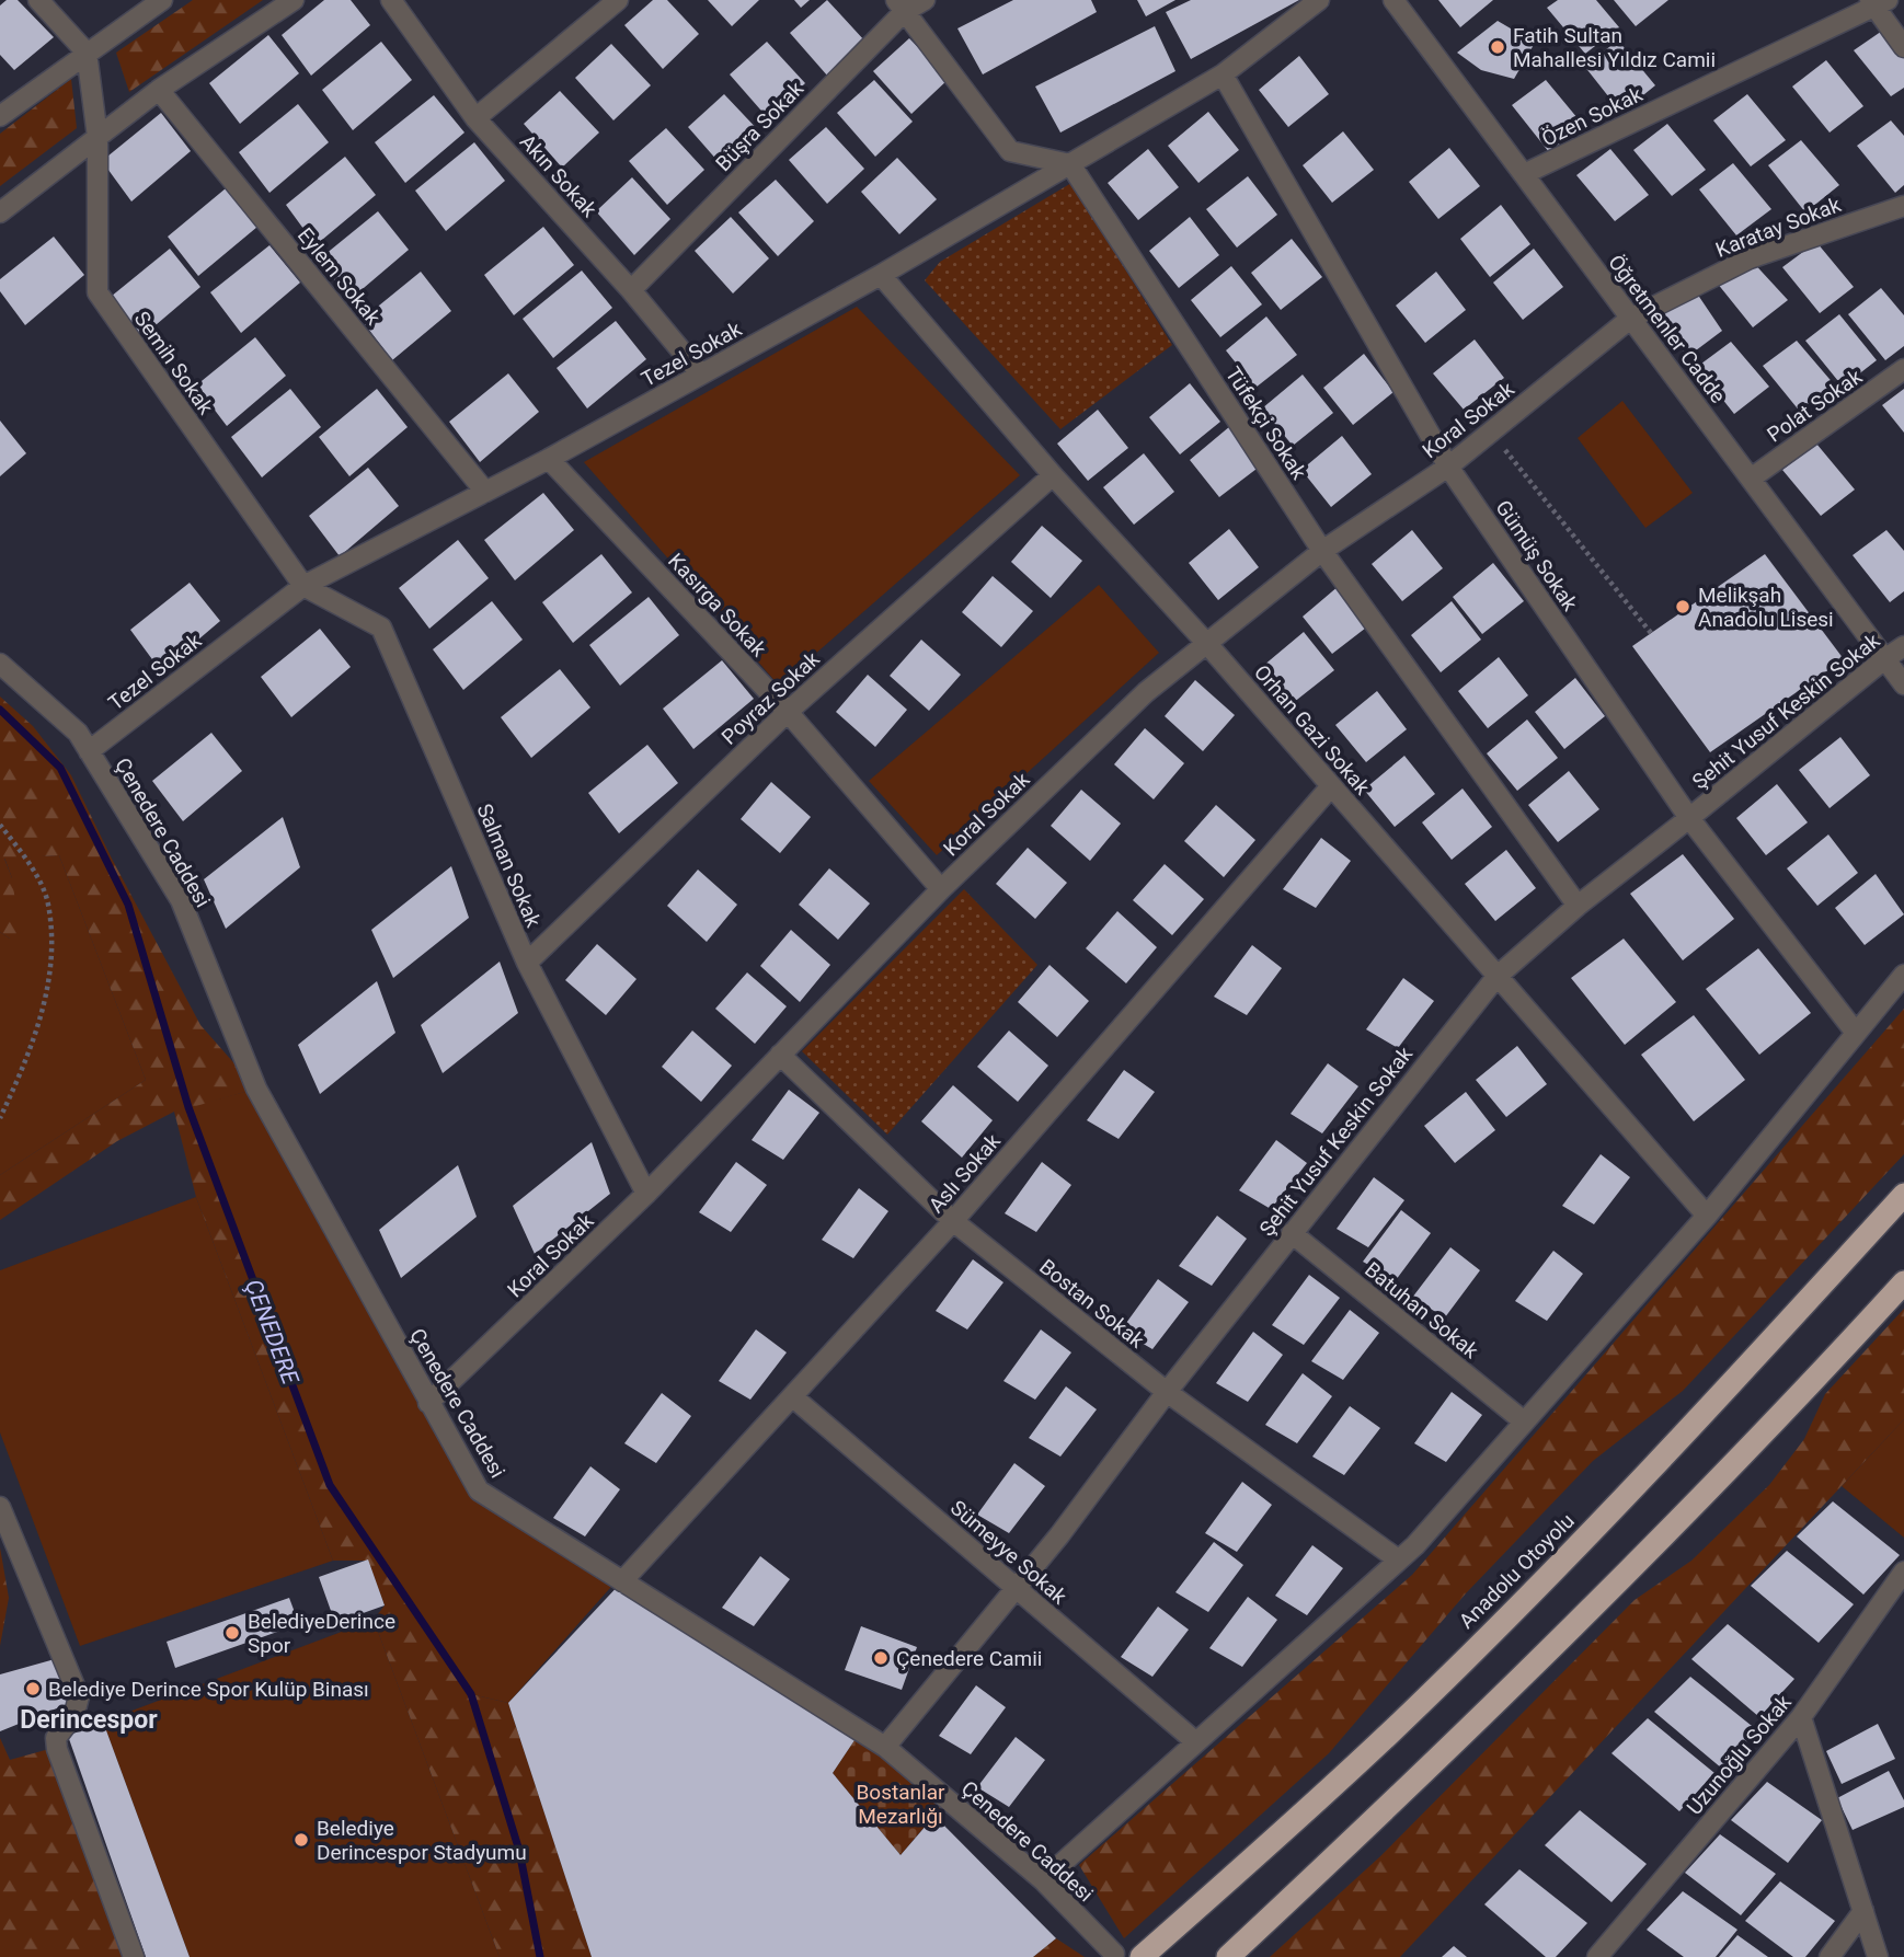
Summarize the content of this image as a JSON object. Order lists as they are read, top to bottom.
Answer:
{
  "streets": {
    "highway": ["Anadolu Otoyolu"],
    "street": [
      "Özen Sokak",
      "Büşra Sokak",
      "Akın Sokak",
      "Karatay Sokak",
      "Eylem Sokak",
      "Öğretmenler Cadde",
      "Tezel Sokak",
      "Semih Sokak",
      "Polat Sokak",
      "Koral Sokak",
      "Tüfekçi Sokak",
      "Gümüş Sokak",
      "Kasırga Sokak",
      "Poyraz Sokak",
      "Şehit Yusuf Keskin Sokak",
      "Orhan Gazi Sokak",
      "Çenedere Caddesi",
      "Salman Sokak",
      "Aslı Sokak",
      "Bostan Sokak",
      "Batuhan Sokak",
      "Sümeyye Sokak",
      "Uzunoğlu Sokak"
    ]
  },
  "crossings": [
    ["Özen Sokak", "Öğretmenler Cadde"],
    ["Büşra Sokak", "Akın Sokak"],
    ["Akın Sokak", "Tezel Sokak"],
    ["Karatay Sokak", "Öğretmenler Cadde"],
    ["Karatay Sokak", "Koral Sokak"],
    ["Eylem Sokak", "Tezel Sokak"],
    ["Öğretmenler Cadde", "Polat Sokak"],
    ["Öğretmenler Cadde", "Koral Sokak"],
    ["Öğretmenler Cadde", "Şehit Yusuf Keskin Sokak"],
    ["Tezel Sokak", "Semih Sokak"],
    ["Tezel Sokak", "Tüfekçi Sokak"],
    ["Tezel Sokak", "Gümüş Sokak"],
    ["Tezel Sokak", "Kasırga Sokak"],
    ["Tezel Sokak", "Orhan Gazi Sokak"],
    ["Tezel Sokak", "Çenedere Caddesi"],
    ["Tezel Sokak", "Salman Sokak"],
    ["Semih Sokak", "Salman Sokak"],
    ["Koral Sokak", "Tüfekçi Sokak"],
    ["Koral Sokak", "Gümüş Sokak"],
    ["Koral Sokak", "Kasırga Sokak"],
    ["Koral Sokak", "Orhan Gazi Sokak"],
    ["Koral Sokak", "Çenedere Caddesi"],
    ["Koral Sokak", "Salman Sokak"],
    ["Koral Sokak", "Bostan Sokak"],
    ["Tüfekçi Sokak", "Şehit Yusuf Keskin Sokak"],
    ["Gümüş Sokak", "Şehit Yusuf Keskin Sokak"],
    ["Kasırga Sokak", "Poyraz Sokak"],
    ["Poyraz Sokak", "Orhan Gazi Sokak"],
    ["Poyraz Sokak", "Salman Sokak"],
    ["Şehit Yusuf Keskin Sokak", "Orhan Gazi Sokak"],
    ["Şehit Yusuf Keskin Sokak", "Çenedere Caddesi"],
    ["Şehit Yusuf Keskin Sokak", "Bostan Sokak"],
    ["Şehit Yusuf Keskin Sokak", "Batuhan Sokak"],
    ["Şehit Yusuf Keskin Sokak", "Sümeyye Sokak"],
    ["Orhan Gazi Sokak", "Aslı Sokak"],
    ["Çenedere Caddesi", "Aslı Sokak"],
    ["Aslı Sokak", "Bostan Sokak"],
    ["Aslı Sokak", "Sümeyye Sokak"]
  ],
  "districts": ["Derincespor"],
  "water": ["ÇENEDERE"],
  "parks": ["Bostanlar Mezarlığı"],
  "places": [
    "Fatih Sultan Mahallesi Yıldız Camii",
    "Melikşah Anadolu Lisesi",
    "BelediyeDerince Spor",
    "Çenedere Camii",
    "Belediye Derince Spor Kulüp Binası",
    "Belediye Derincespor Stadyumu"
  ]
}
